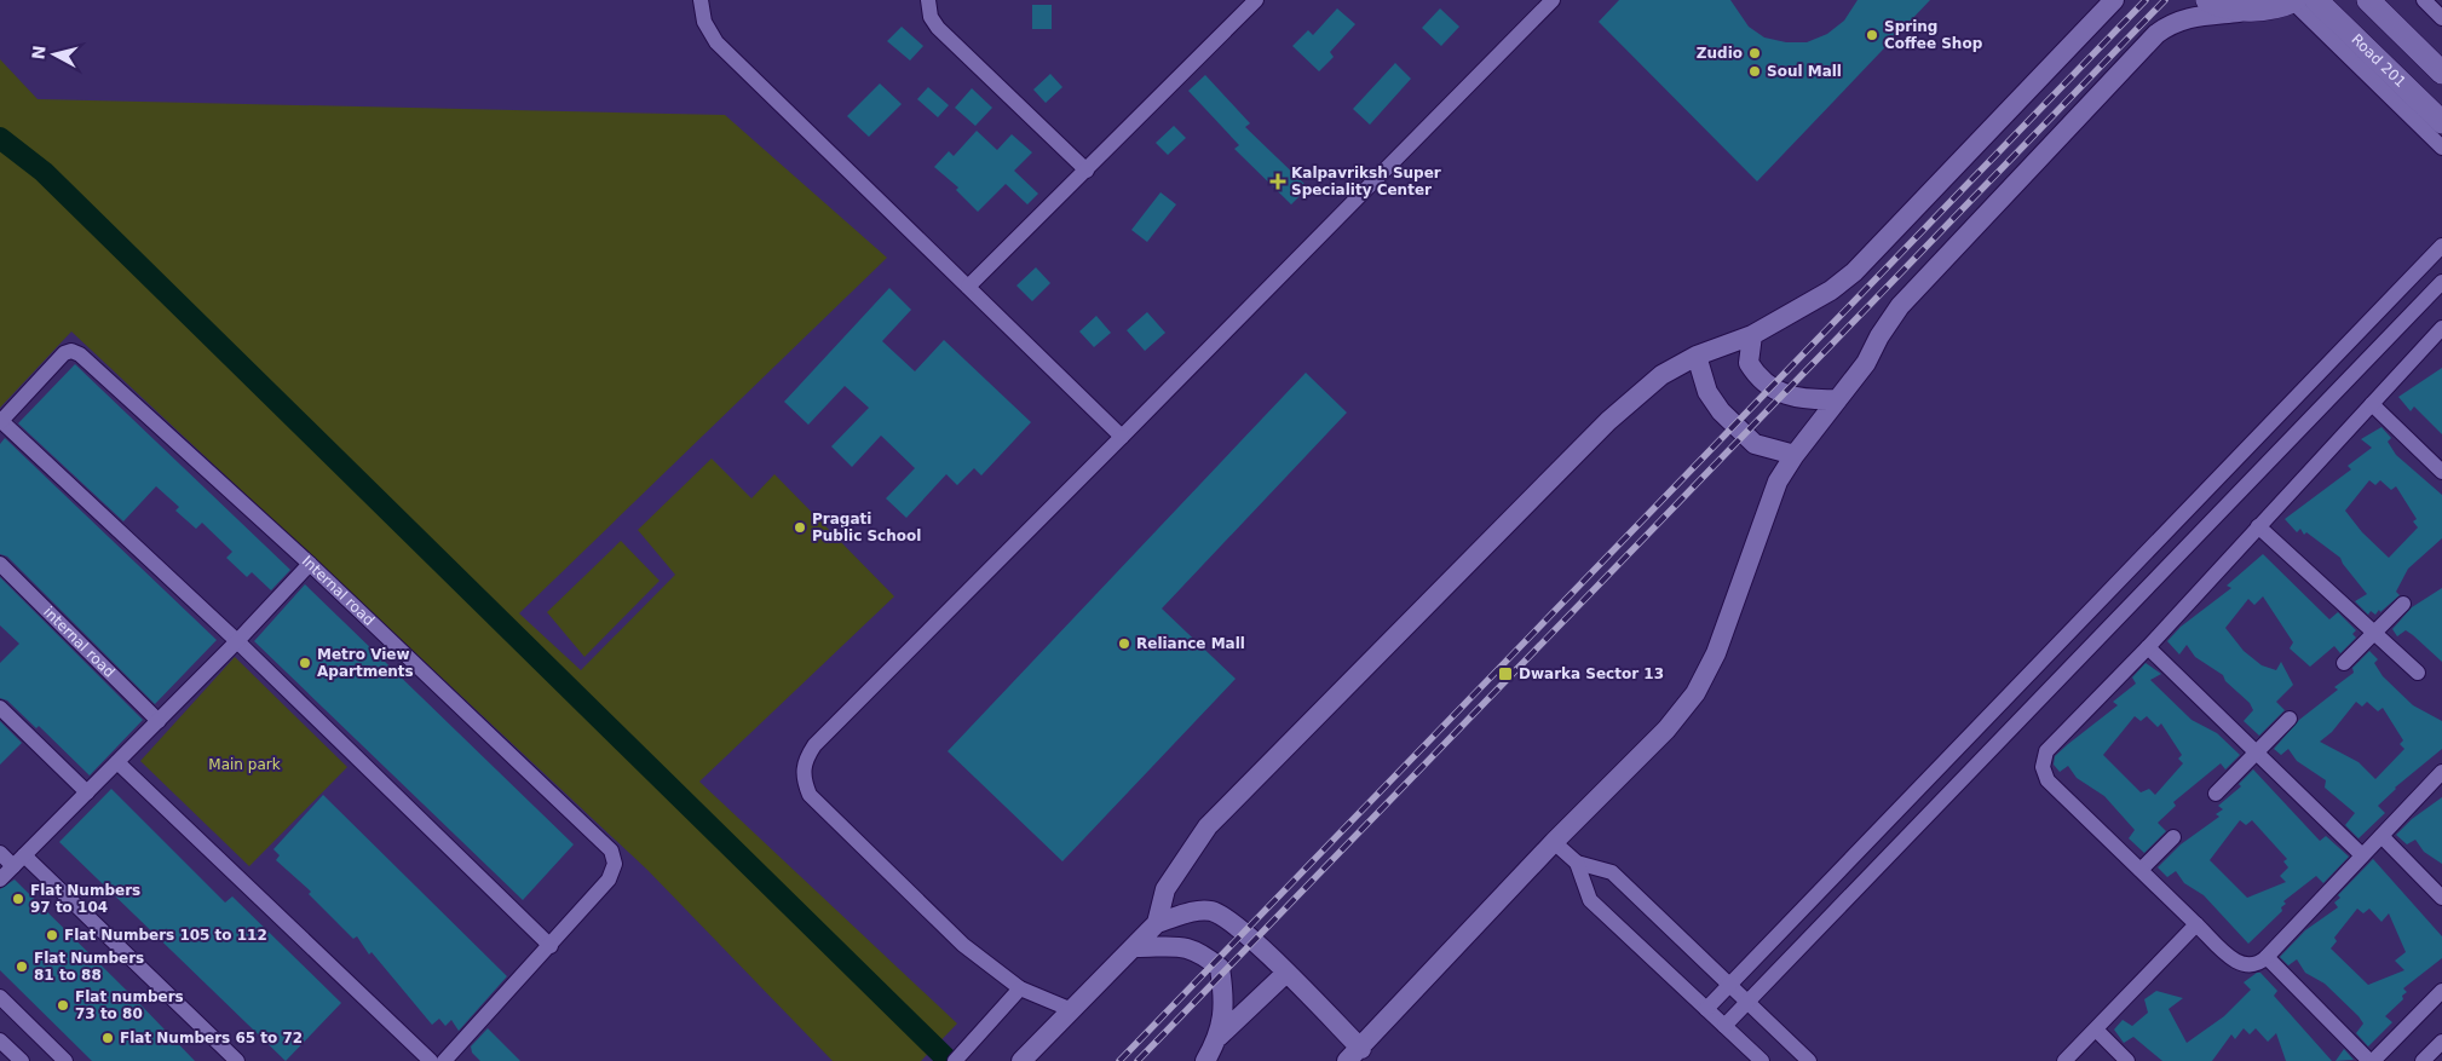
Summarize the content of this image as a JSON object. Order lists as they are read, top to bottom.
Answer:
{
  "streets": {
    "main road": ["Road 201"],
    "street": ["Internal road", "internal road"]
  },
  "parks": ["Main park"],
  "places": {
    "other": [
      "Spring Coffee Shop",
      "Zudio",
      "Soul Mall",
      "Pragati Public School",
      "Reliance Mall",
      "Metro View Apartments",
      "Flat Numbers 97 to 104",
      "Flat Numbers 105 to 112",
      "Flat Numbers 81 to 88",
      "Flat numbers 73 to 80",
      "Flat Numbers 65 to 72"
    ],
    "health": ["Kalpavriksh Super Speciality Center"],
    "transit": ["Dwarka Sector 13"]
  },
  "north": "left"
}
